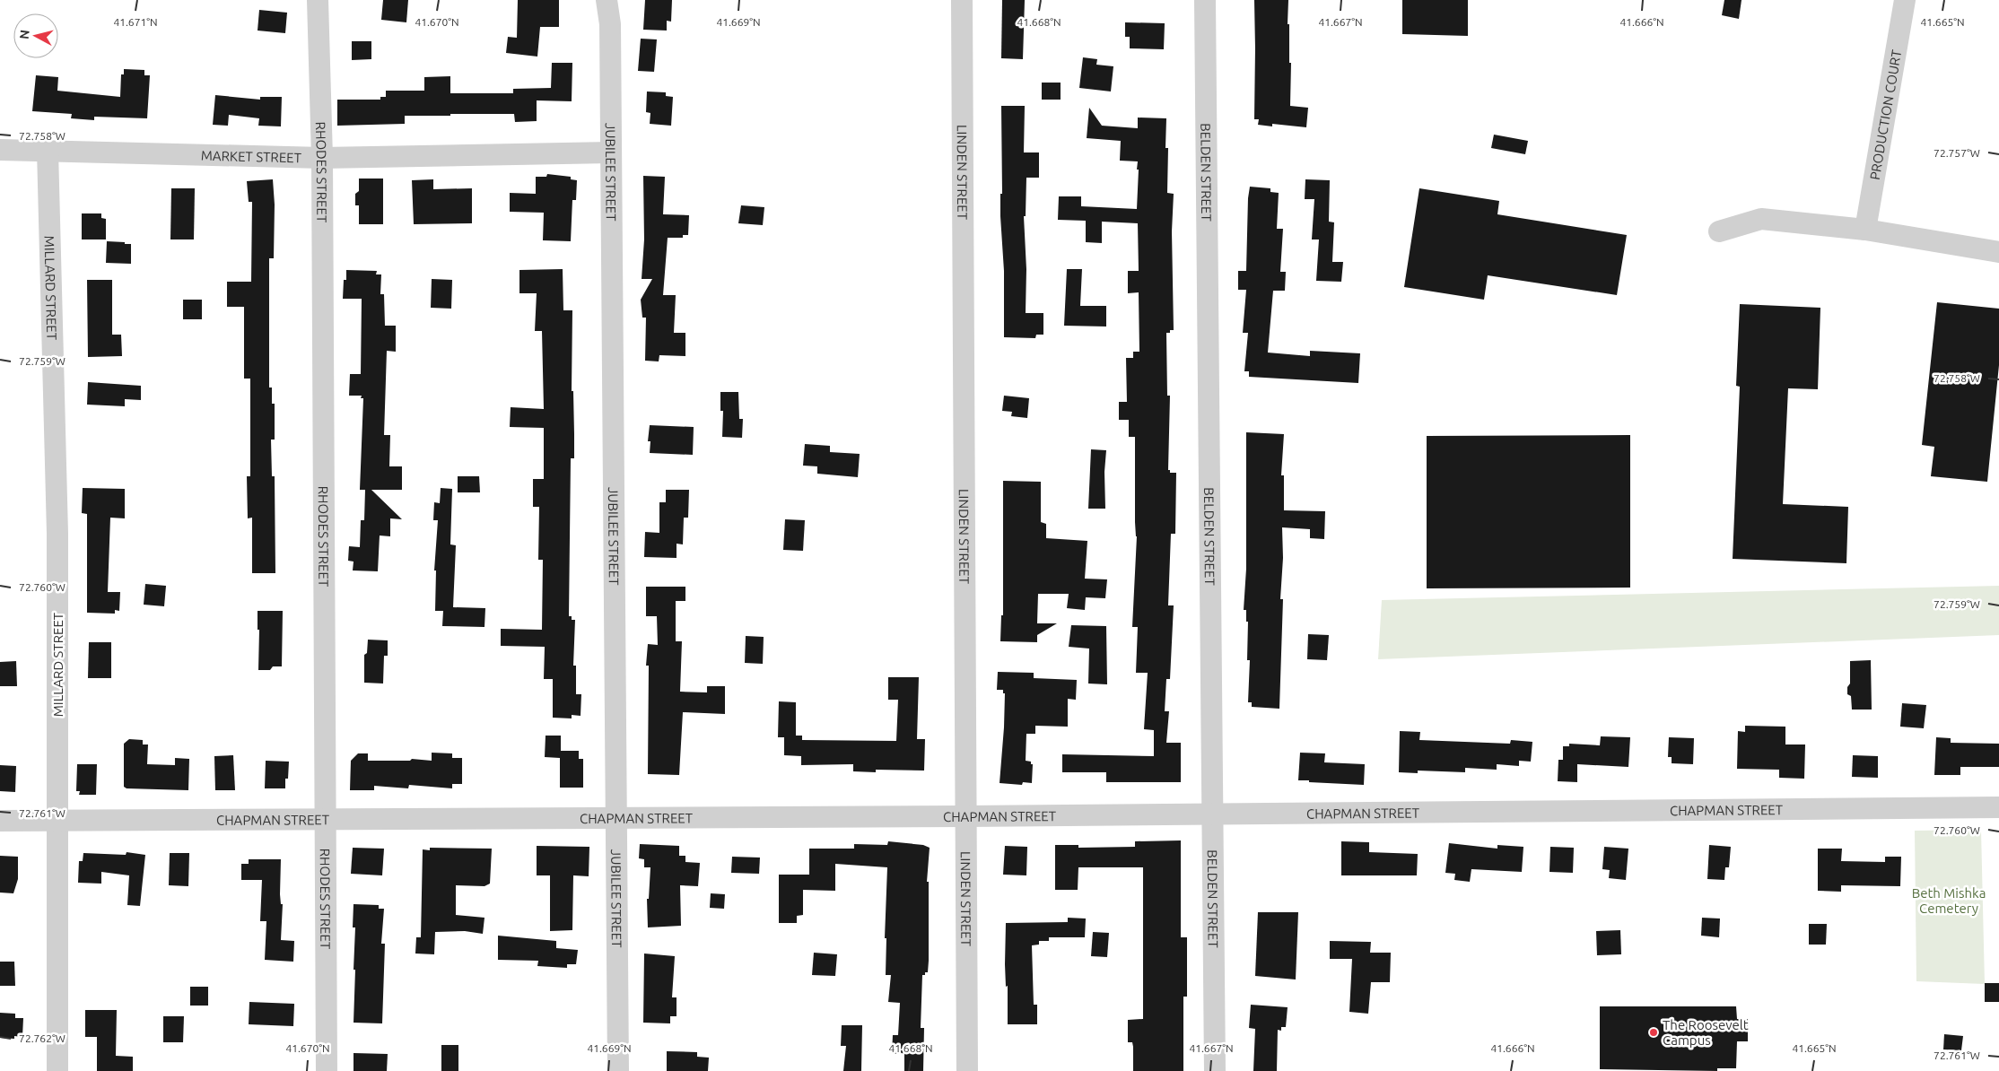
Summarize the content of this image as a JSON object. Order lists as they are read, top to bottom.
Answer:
{
  "streets": {
    "street": [
      "PRODUCTION COURT",
      "MARKET STREET",
      "RHODES STREET",
      "JUBILEE STREET",
      "LINDEN STREET",
      "BELDEN STREET",
      "MILLARD STREET",
      "CHAPMAN STREET"
    ]
  },
  "crossings": [
    ["MARKET STREET", "RHODES STREET"],
    ["MARKET STREET", "JUBILEE STREET"],
    ["MARKET STREET", "MILLARD STREET"],
    ["RHODES STREET", "CHAPMAN STREET"],
    ["JUBILEE STREET", "CHAPMAN STREET"],
    ["LINDEN STREET", "CHAPMAN STREET"],
    ["BELDEN STREET", "CHAPMAN STREET"],
    ["MILLARD STREET", "CHAPMAN STREET"]
  ],
  "parks": ["Beth Mishka Cemetery"],
  "places": ["The Roosevelt Campus"],
  "north": "left",
  "coordinates": [
    "41.671°N",
    "41.670°N",
    "41.669°N",
    "41.668°N",
    "41.667°N",
    "41.666°N",
    "41.665°N",
    "72.758°W",
    "72.757°W",
    "72.759°W",
    "72.760°W",
    "72.761°W",
    "72.762°W"
  ]
}
